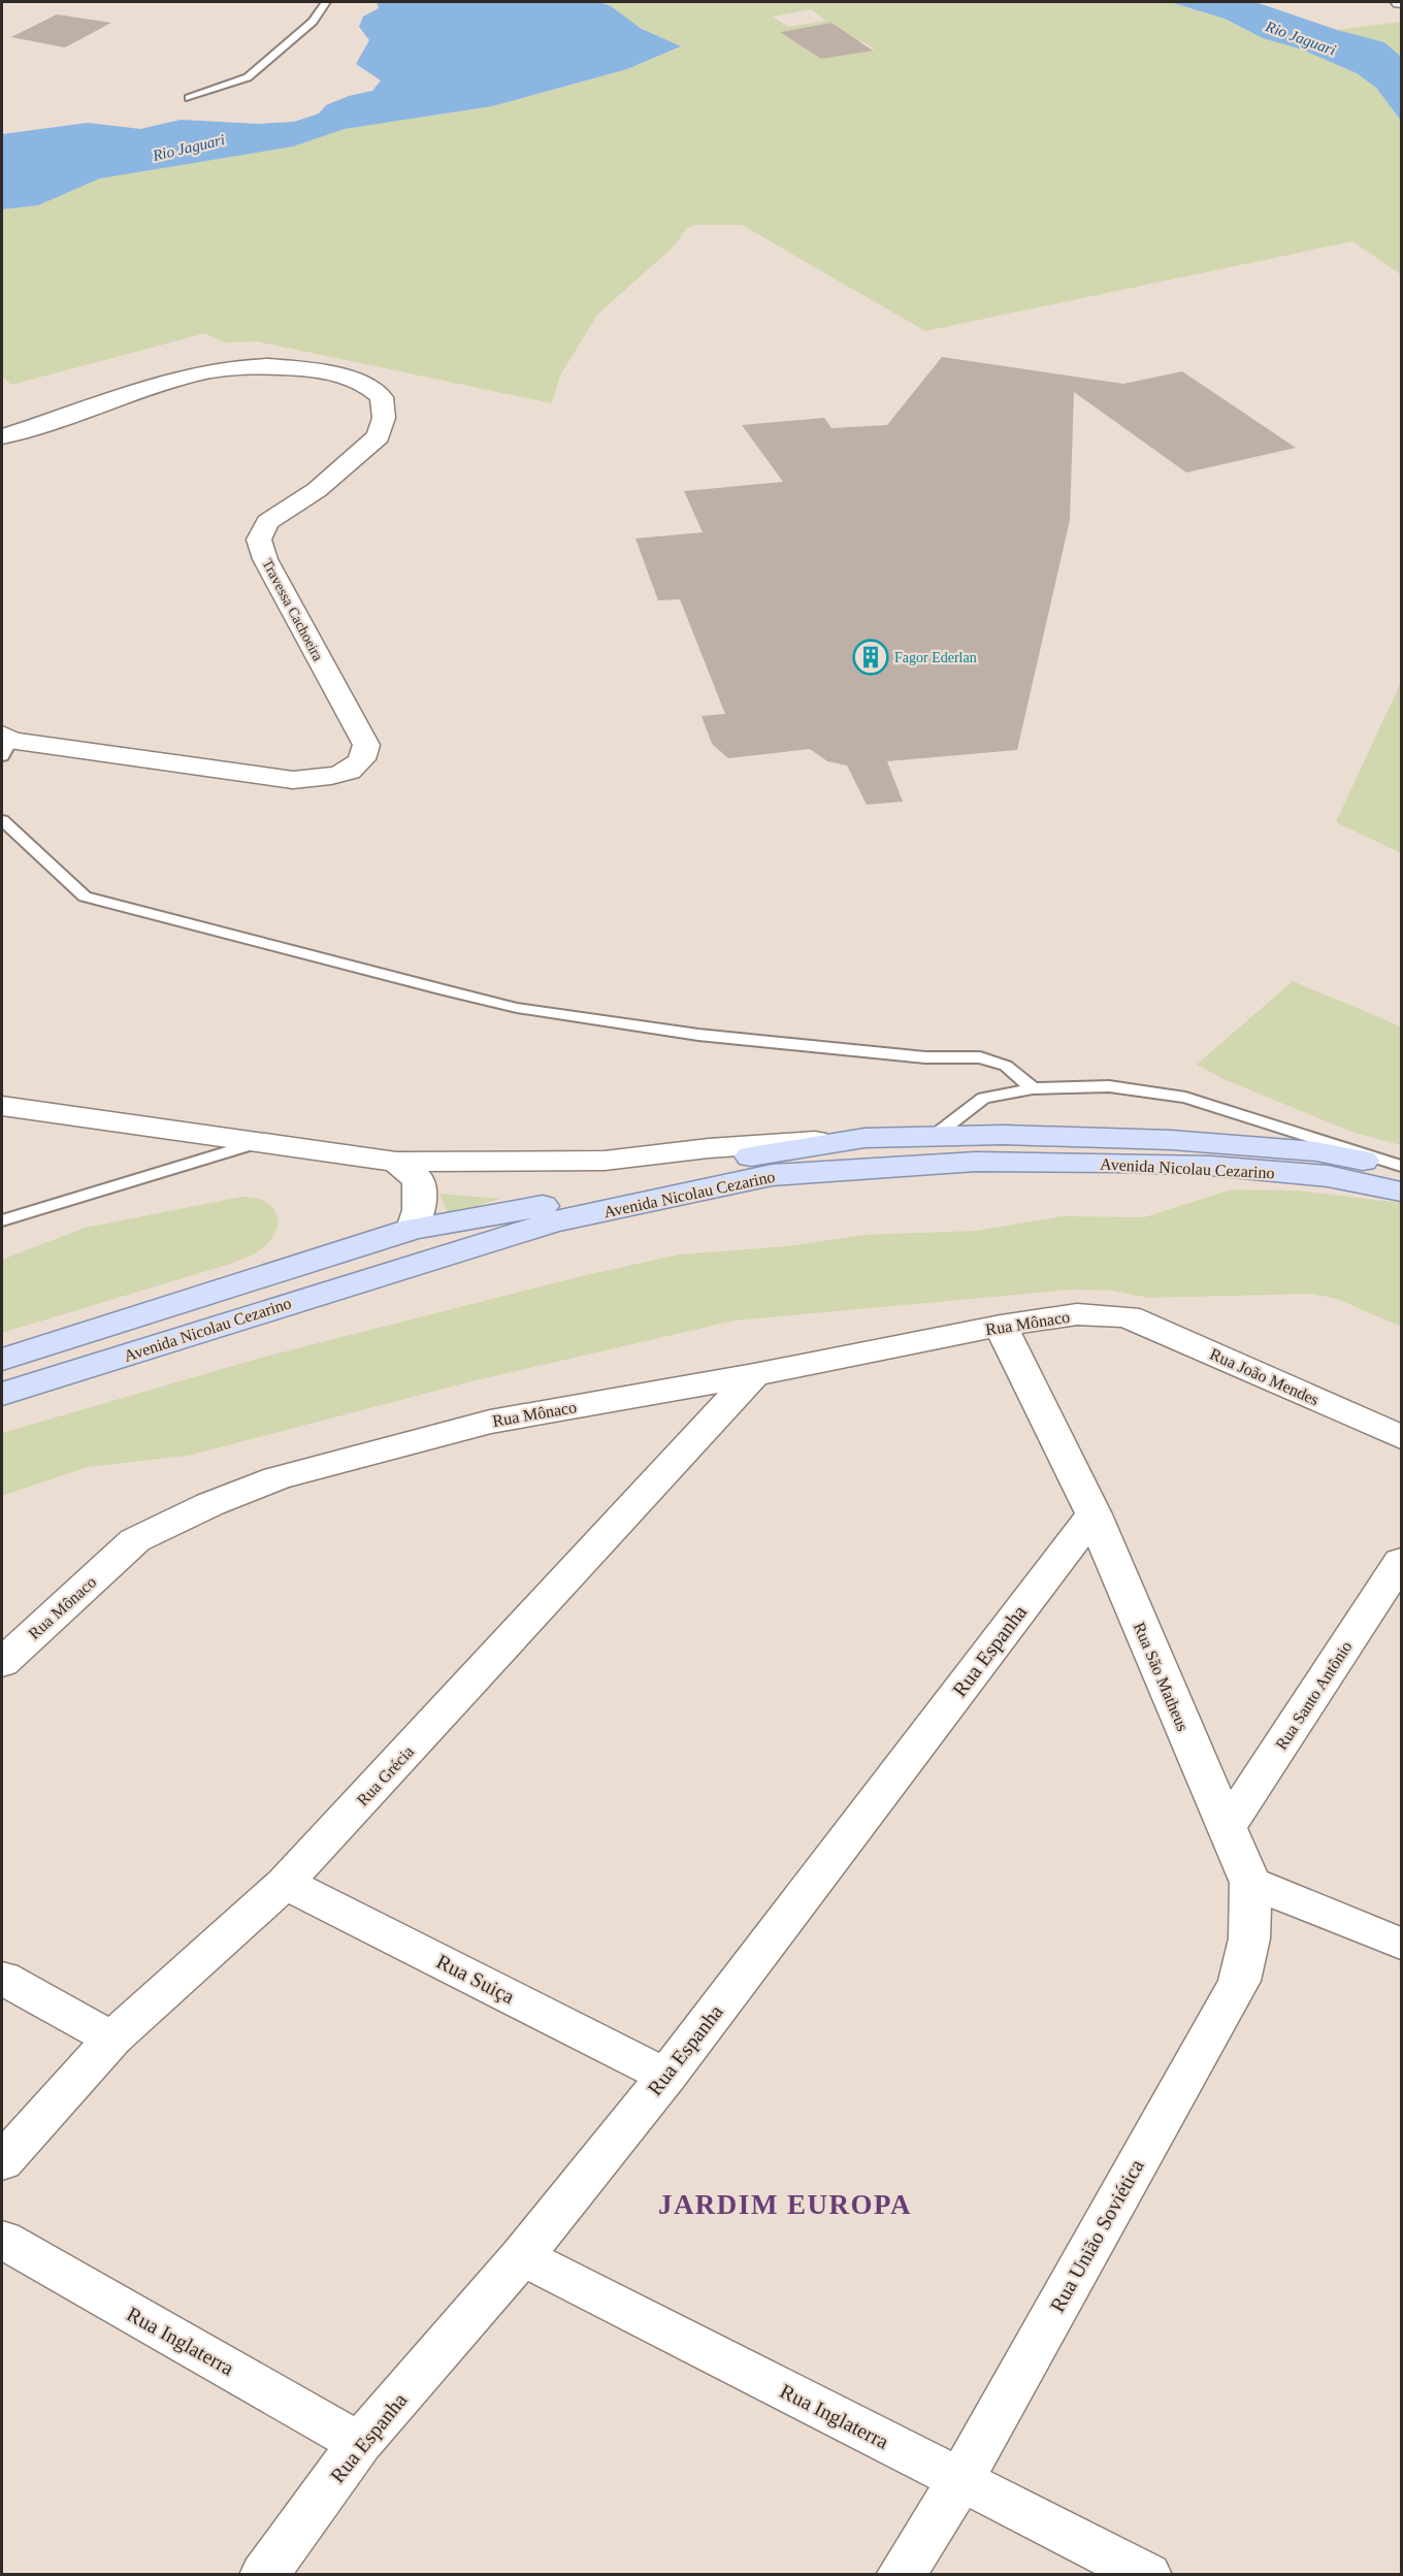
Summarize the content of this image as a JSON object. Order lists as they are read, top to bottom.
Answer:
{
  "streets": {
    "main road": ["Avenida Nicolau Cezarino"],
    "street": [
      "Travessa Cachoeira",
      "Rua Mônaco",
      "Rua João Mendes",
      "Rua Espanha",
      "Rua São Matheus",
      "Rua Santo Antônio",
      "Rua Grécia",
      "Rua Suiça",
      "Rua União Soviética",
      "Rua Inglaterra"
    ]
  },
  "crossings": [
    ["Rua Mônaco", "Rua João Mendes"],
    ["Rua Mônaco", "Rua São Matheus"],
    ["Rua Mônaco", "Rua Grécia"],
    ["Rua Espanha", "Rua São Matheus"],
    ["Rua Espanha", "Rua Suiça"],
    ["Rua Espanha", "Rua Inglaterra"],
    ["Rua São Matheus", "Rua Santo Antônio"],
    ["Rua São Matheus", "Rua União Soviética"],
    ["Rua Grécia", "Rua Suiça"],
    ["Rua União Soviética", "Rua Inglaterra"]
  ],
  "districts": ["JARDIM EUROPA"],
  "water": ["Rio Jaguari"],
  "places": {
    "building": ["Fagor Ederlan"]
  }
}
